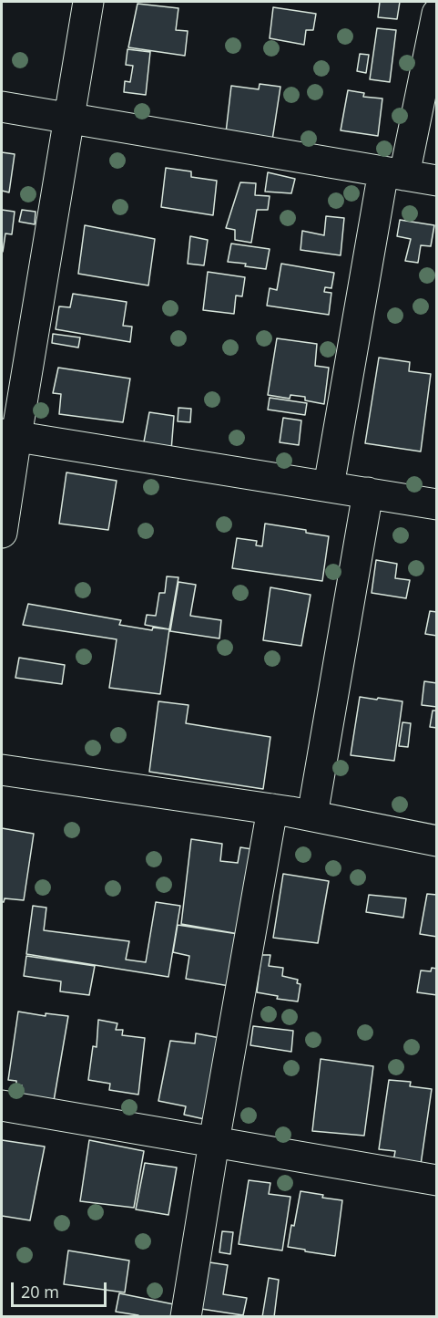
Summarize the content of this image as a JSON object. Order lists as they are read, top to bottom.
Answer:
{
  "scale_bar": "20 m"
}
